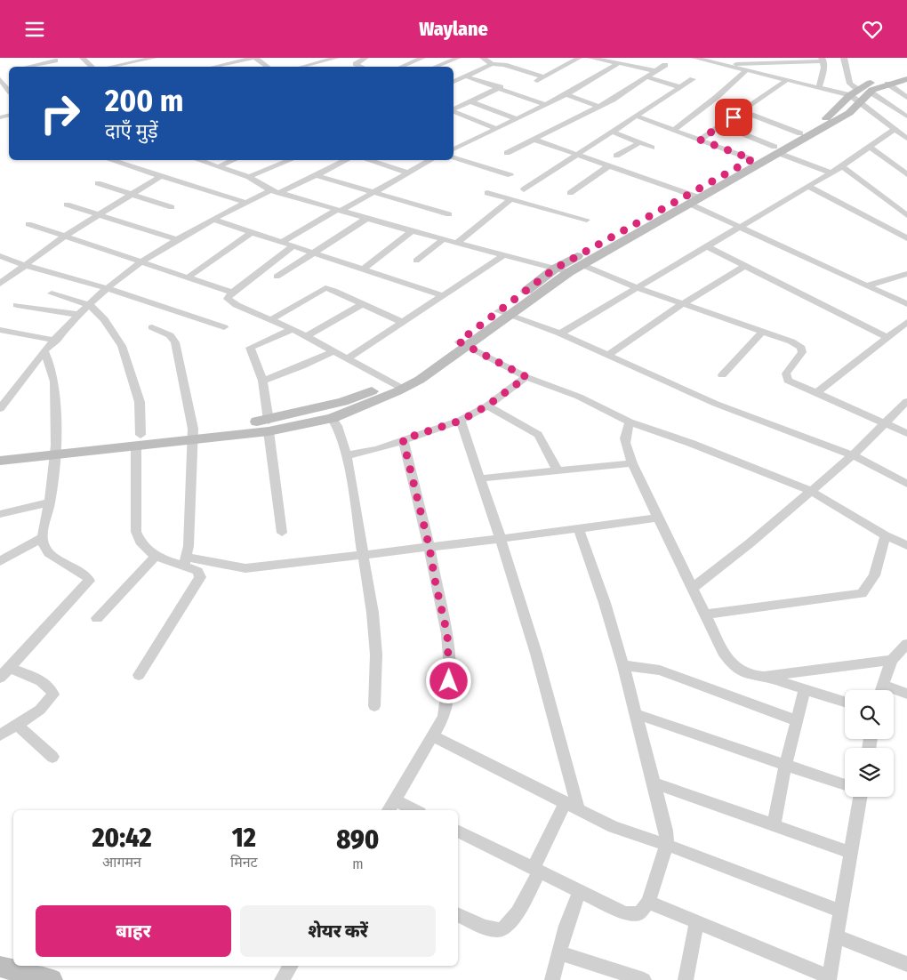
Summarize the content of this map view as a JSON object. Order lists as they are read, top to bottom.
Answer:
{
  "page": {
    "header": "Waylane",
    "turn": ["200 m", "दाएँ मुड़ें"],
    "eta": [
      "20:42",
      "आगमन",
      "12",
      "मिनट",
      "890",
      "m"
    ],
    "buttons": ["बाहर", "शेयर करें"]
  }
}
